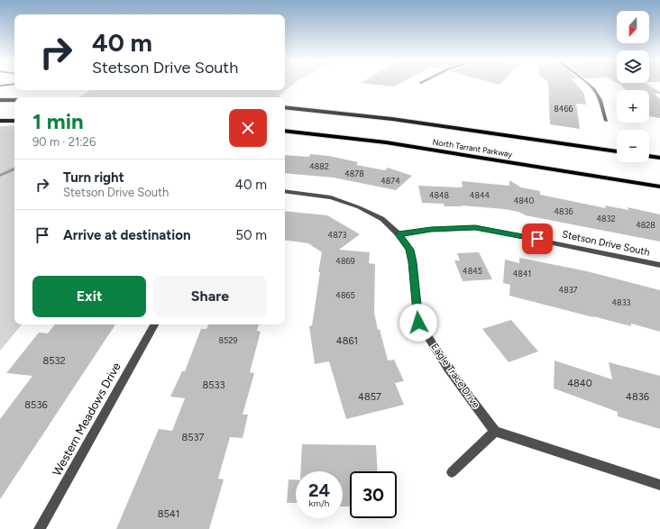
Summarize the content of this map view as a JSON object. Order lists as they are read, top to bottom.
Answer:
{
  "streets": {
    "main road": ["North Tarrant Parkway"],
    "street": ["Stetson Drive South", "Eagle Trace Drive", "Western Meadows Drive"]
  },
  "crossings": [
    ["Stetson Drive South", "Eagle Trace Drive"]
  ],
  "house_numbers": [
    "8466",
    "4882",
    "4878",
    "4874",
    "4848",
    "4844",
    "4840",
    "4836",
    "4832",
    "4828",
    "4873",
    "4869",
    "4845",
    "4841",
    "4837",
    "4865",
    "4833",
    "8529",
    "4861",
    "8532",
    "4840",
    "8533",
    "4857",
    "4836",
    "8536",
    "8537",
    "8541"
  ],
  "north": "bottom",
  "page": {
    "map_buttons": ["+", "−"],
    "turn": ["40 m", "Stetson Drive South"],
    "heading": ["1 min", "90 m · 21:26"],
    "list": [
      {
        "name": "Turn right",
        "note": "Stetson Drive South",
        "value": "40 m"
      },
      {
        "name": "Arrive at destination",
        "value": "50 m"
      }
    ],
    "buttons": ["Exit", "Share"],
    "speed": "24 km/h",
    "limit": "30"
  }
}
